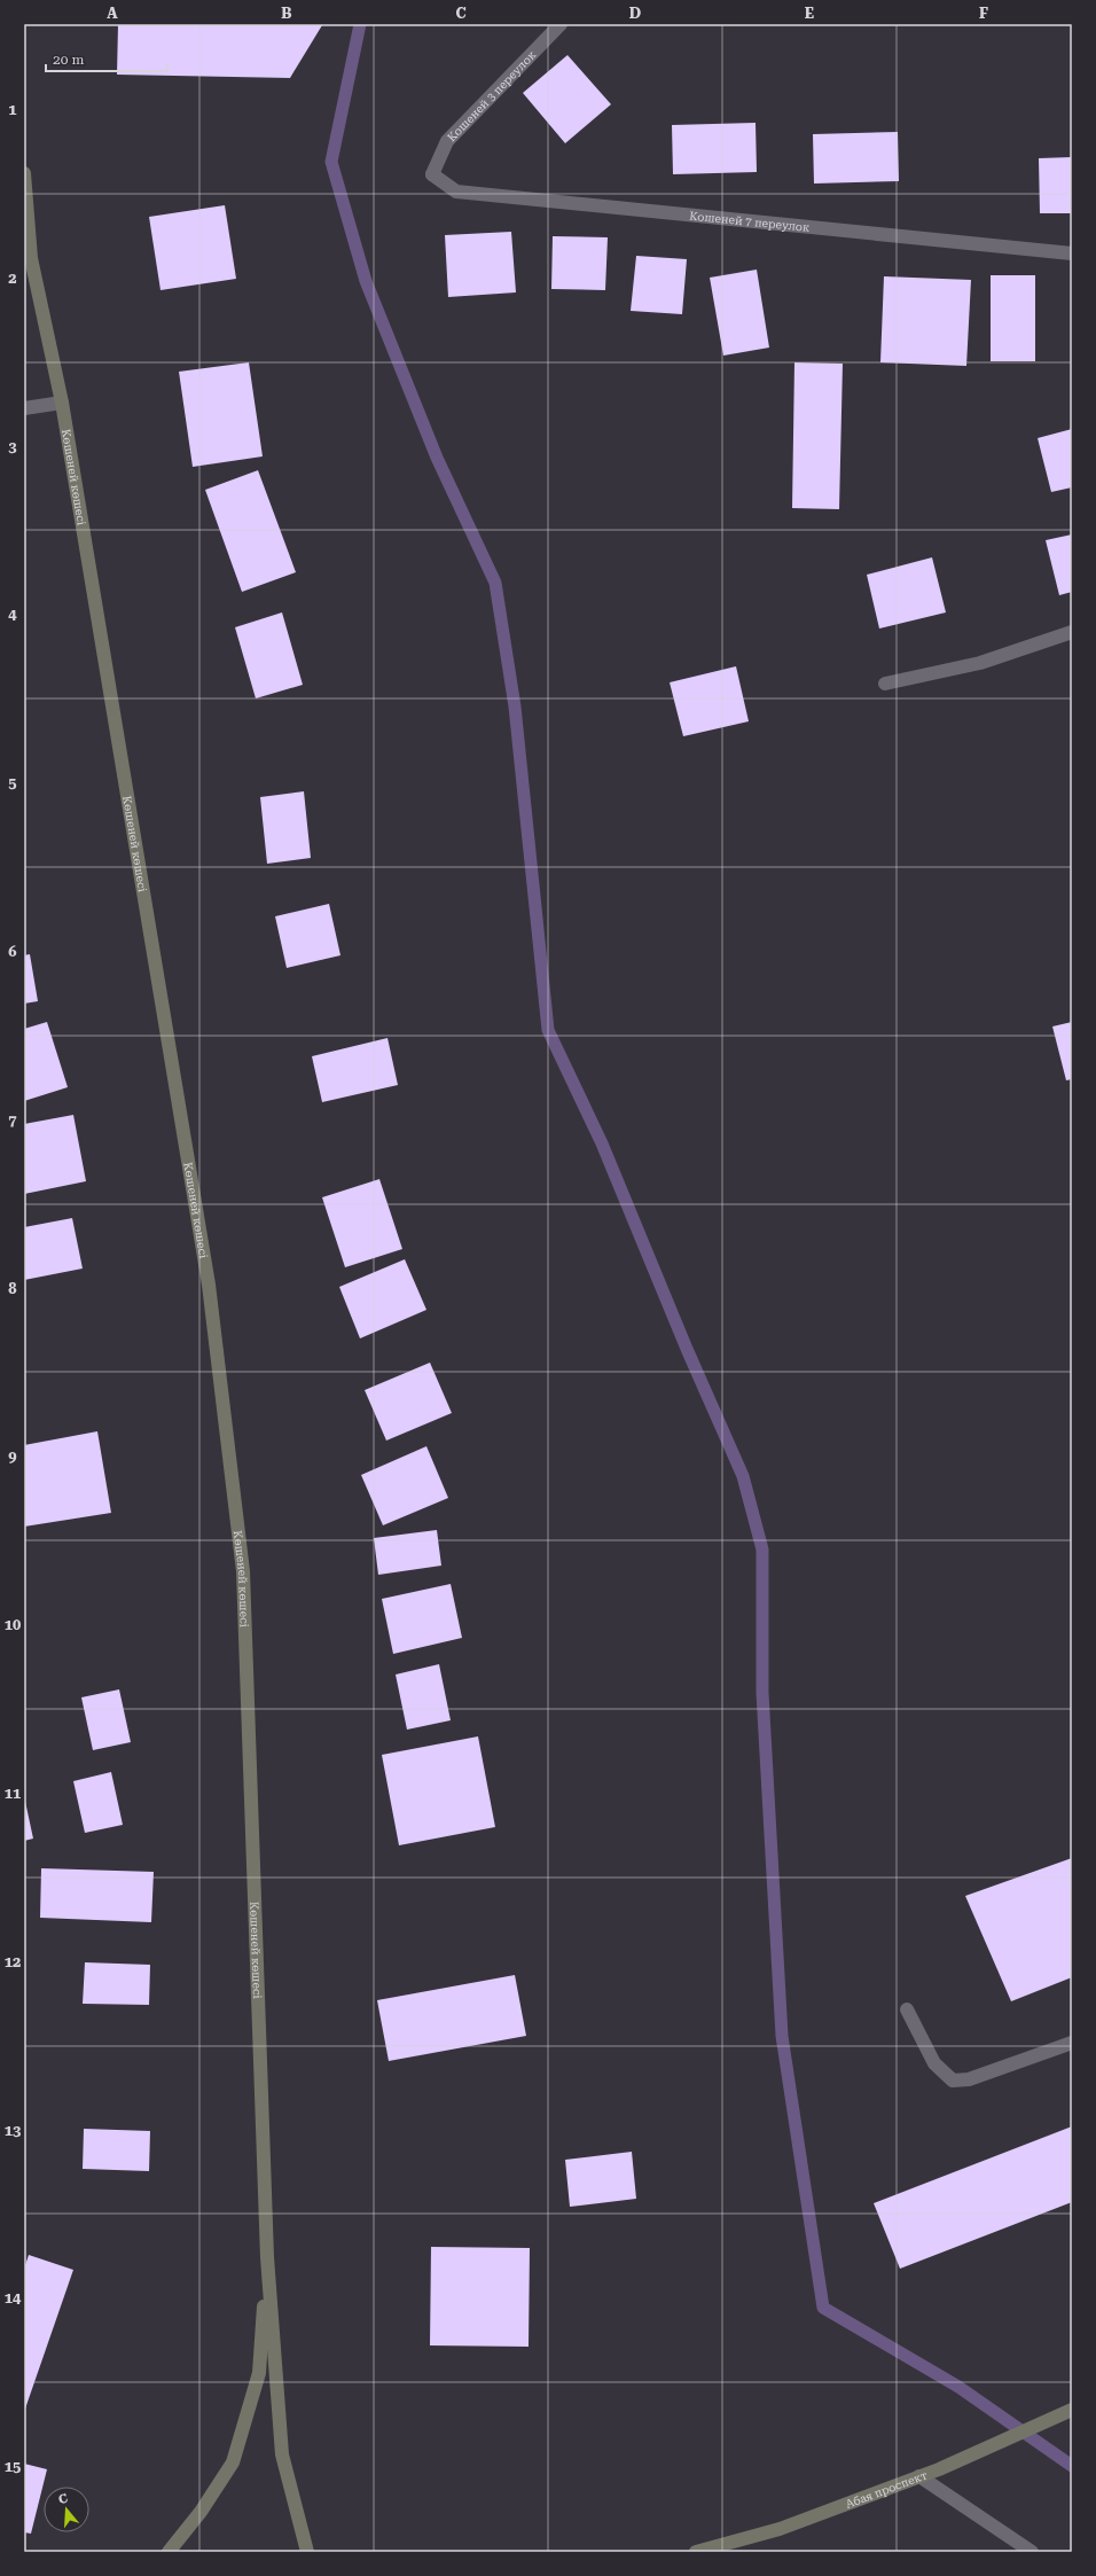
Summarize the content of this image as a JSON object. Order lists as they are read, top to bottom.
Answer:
{
  "streets": {
    "main road": ["Көшеней көшесі", "Абая проспект"],
    "street": ["Кошеней 3 переулок", "Кошеней 7 переулок"]
  },
  "crossings": [
    ["Кошеней 3 переулок", "Кошеней 7 переулок"]
  ],
  "scale_bar": "20 m",
  "north": "top",
  "grid": {
    "columns": [
      "A",
      "B",
      "C",
      "D",
      "E",
      "F"
    ],
    "rows": [
      "1",
      "2",
      "3",
      "4",
      "5",
      "6",
      "7",
      "8",
      "9",
      "10",
      "11",
      "12",
      "13",
      "14",
      "15"
    ]
  }
}
